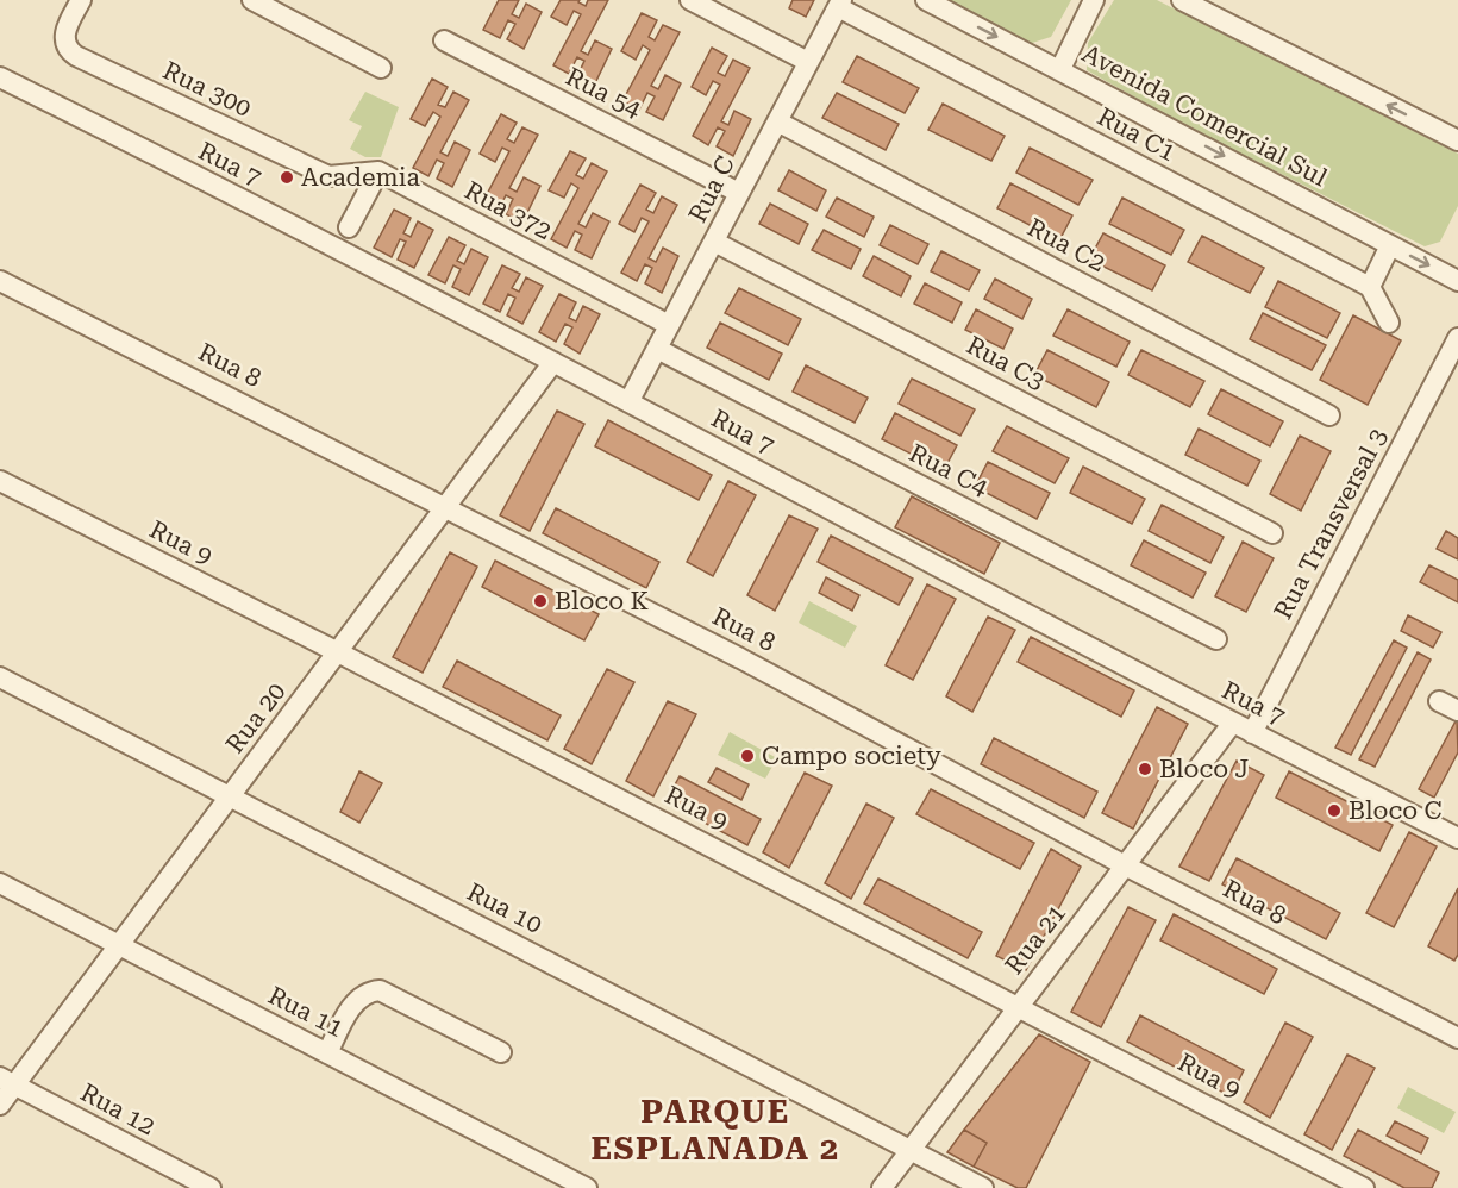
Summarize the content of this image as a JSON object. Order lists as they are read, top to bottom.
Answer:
{
  "streets": {
    "street": [
      "Rua 300",
      "Rua 54",
      "Avenida Comercial Sul",
      "Rua C1",
      "Rua 7",
      "Rua C",
      "Rua 372",
      "Rua C2",
      "Rua C3",
      "Rua 8",
      "Rua C4",
      "Rua Transversal 3",
      "Rua 9",
      "Rua 20",
      "Rua 10",
      "Rua 21",
      "Rua 11",
      "Rua 12"
    ]
  },
  "crossings": [
    ["Rua 300", "Rua 372"],
    ["Rua 54", "Rua C"],
    ["Rua C1", "Rua C"],
    ["Rua 7", "Rua C"],
    ["Rua 7", "Rua Transversal 3"],
    ["Rua 7", "Rua 20"],
    ["Rua 7", "Rua 21"],
    ["Rua C", "Rua 372"],
    ["Rua C", "Rua C2"],
    ["Rua C", "Rua C3"],
    ["Rua C", "Rua C4"],
    ["Rua 8", "Rua 20"],
    ["Rua 8", "Rua 21"],
    ["Rua 9", "Rua 20"],
    ["Rua 9", "Rua 21"],
    ["Rua 20", "Rua 10"],
    ["Rua 20", "Rua 11"],
    ["Rua 20", "Rua 12"],
    ["Rua 10", "Rua 21"]
  ],
  "districts": ["PARQUE ESPLANADA 2"],
  "places": [
    "Academia",
    "Bloco K",
    "Campo society",
    "Bloco J",
    "Bloco C"
  ]
}
